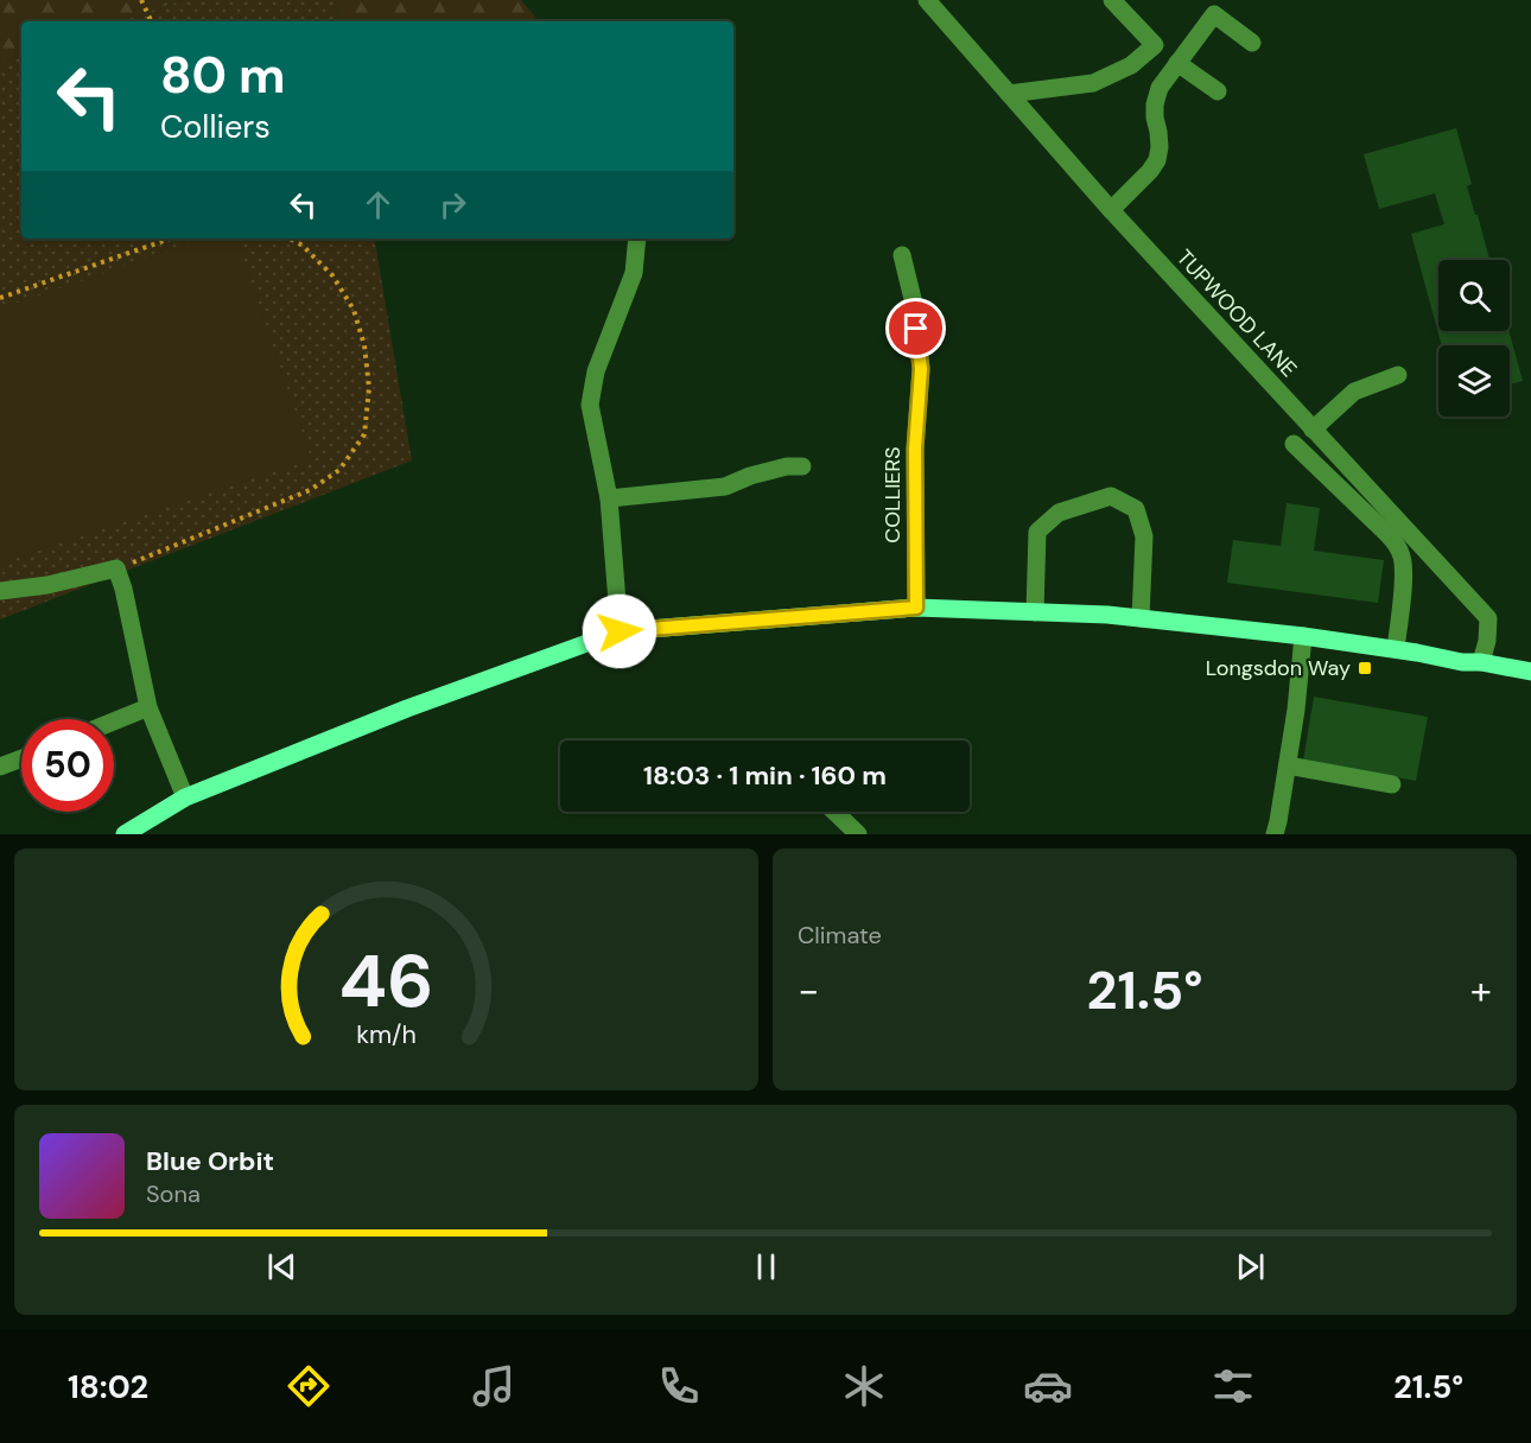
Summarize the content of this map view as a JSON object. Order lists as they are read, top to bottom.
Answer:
{
  "streets": {
    "street": ["TUPWOOD LANE", "COLLIERS"]
  },
  "places": {
    "transit": ["Longsdon Way"]
  },
  "page": {
    "turn": ["80 m", "Colliers"],
    "limit": "50",
    "trip": "18:03 · 1 min · 160 m",
    "tile": "Climate",
    "heat": ["−", "21.5°", "+"],
    "song": ["Blue Orbit", "Sona"],
    "tabs": ["18:02", "21.5°"],
    "gauge": ["46", "km/h"]
  }
}
